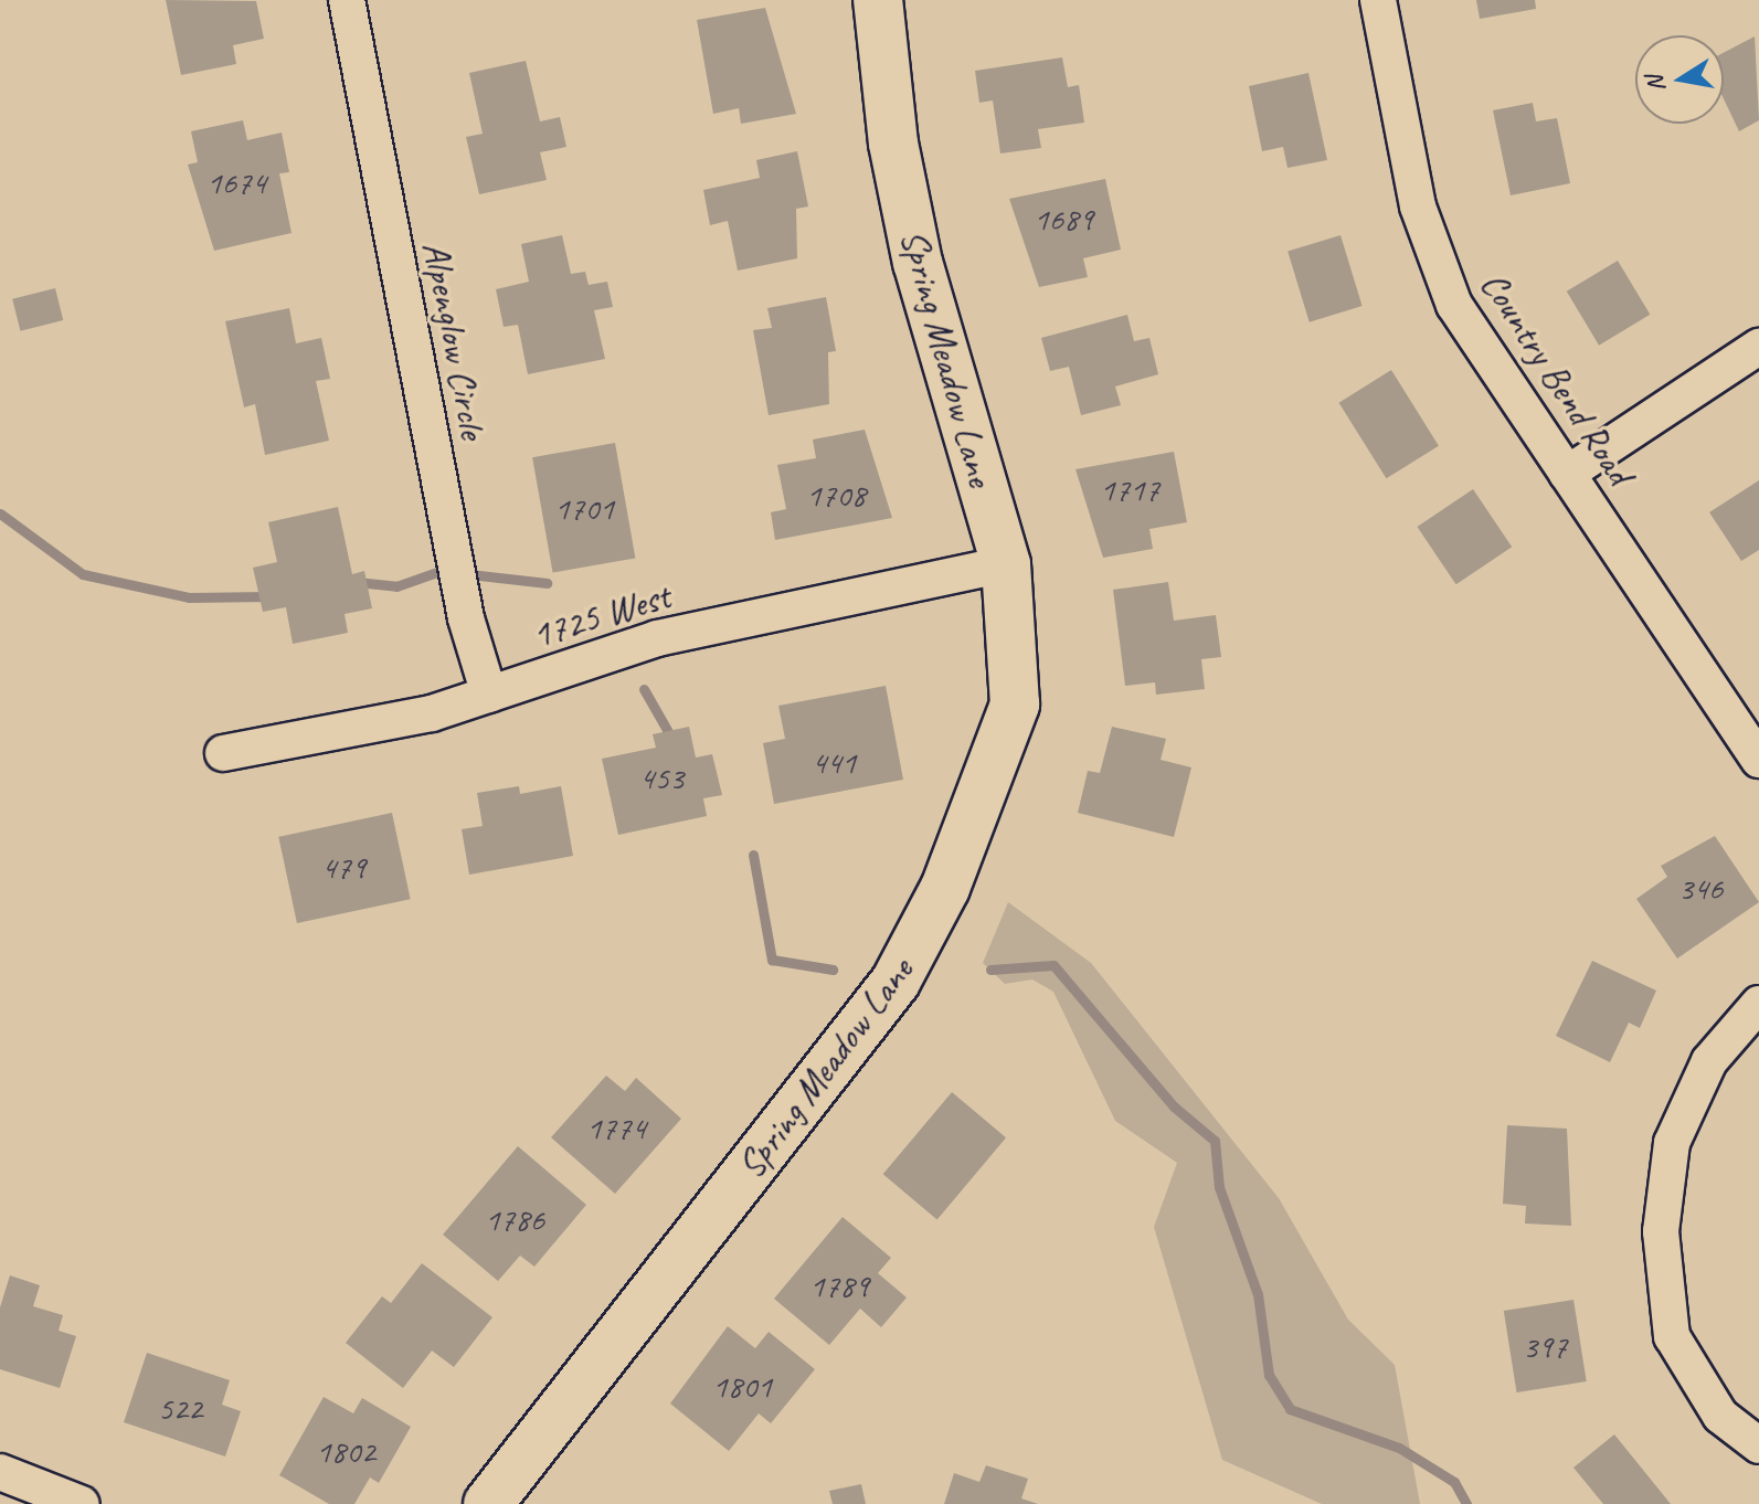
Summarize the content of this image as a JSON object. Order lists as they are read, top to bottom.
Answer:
{
  "streets": {
    "street": [
      "Alpenglow Circle",
      "Spring Meadow Lane",
      "Country Bend Road",
      "1725 West"
    ]
  },
  "crossings": [
    ["Alpenglow Circle", "1725 West"],
    ["Spring Meadow Lane", "1725 West"]
  ],
  "house_numbers": [
    "1674",
    "1689",
    "1717",
    "1708",
    "1701",
    "441",
    "453",
    "479",
    "346",
    "1774",
    "1786",
    "1789",
    "397",
    "1801",
    "522",
    "1802"
  ],
  "north": "left"
}
